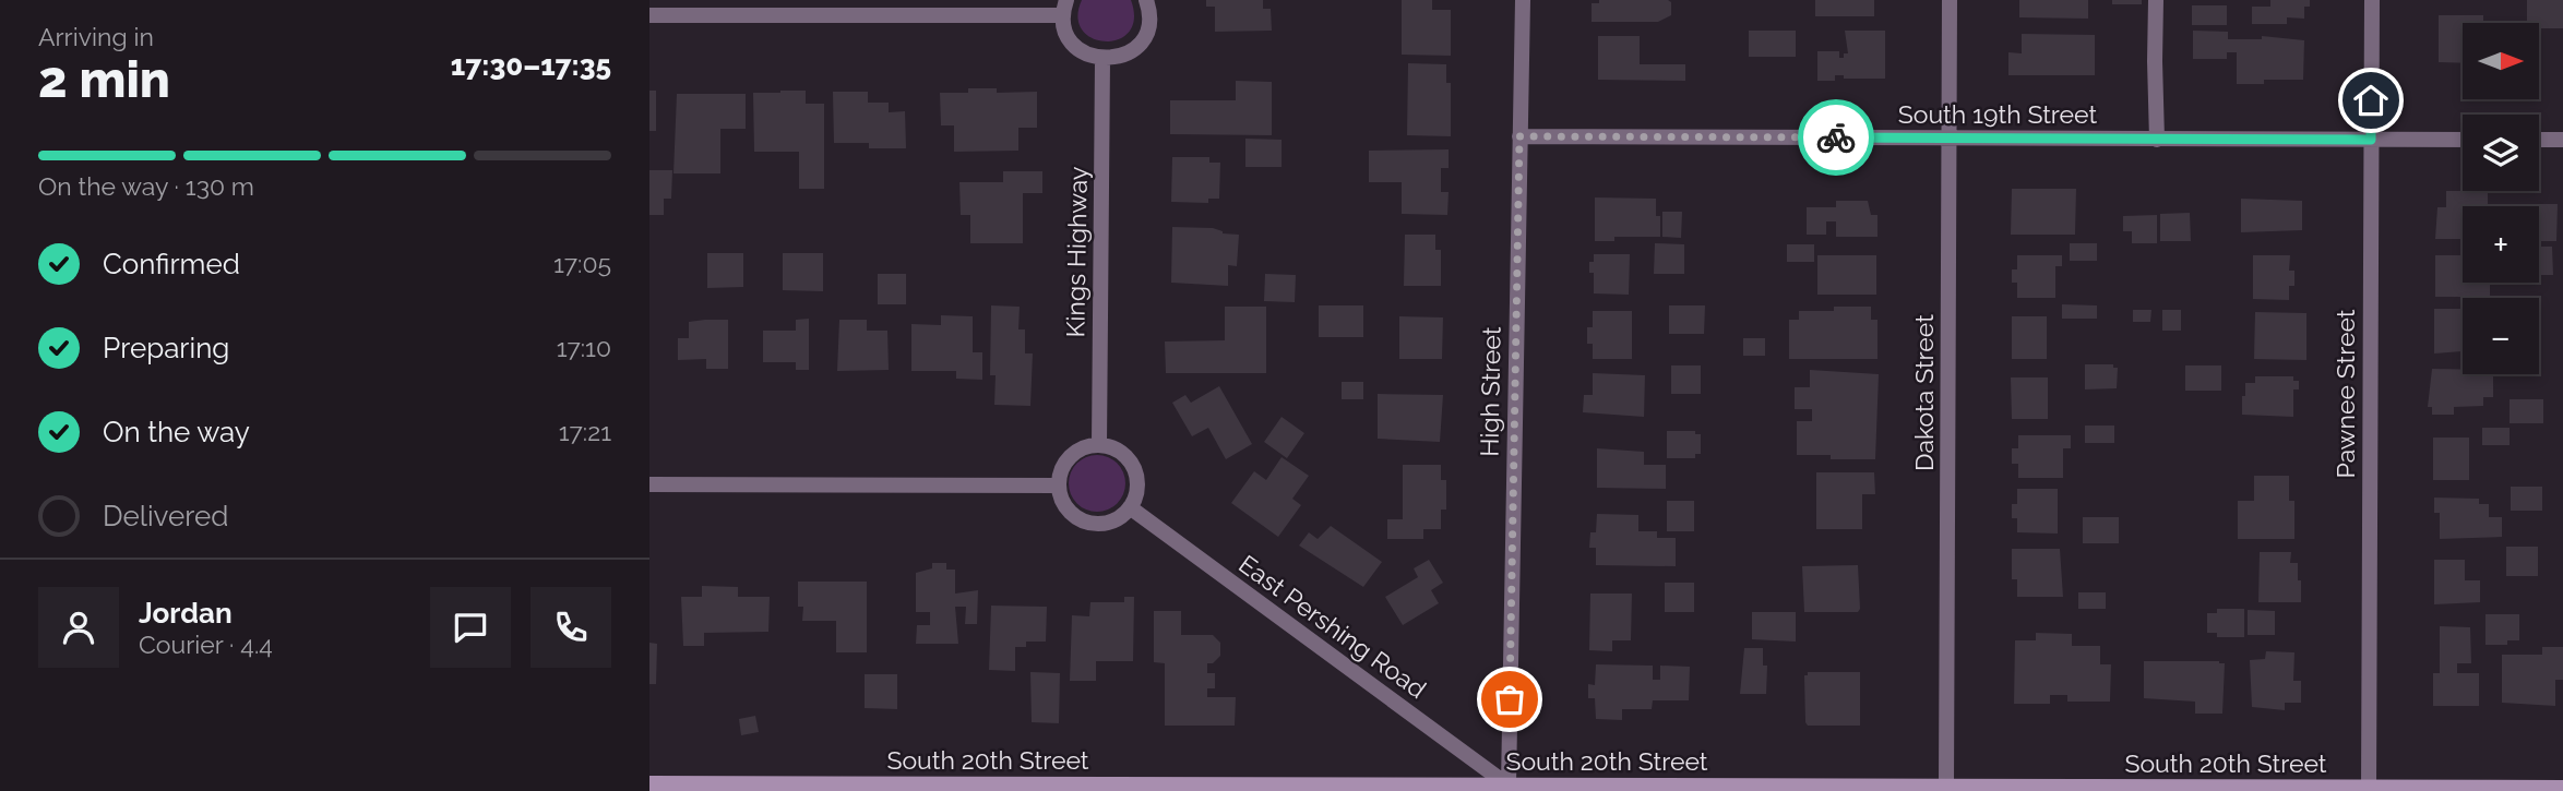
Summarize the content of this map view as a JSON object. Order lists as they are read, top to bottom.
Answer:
{
  "streets": {
    "street": [
      "South 19th Street",
      "Kings Highway",
      "High Street",
      "Dakota Street",
      "Pawnee Street",
      "East Pershing Road",
      "South 20th Street"
    ]
  },
  "crossings": [
    ["South 19th Street", "High Street"],
    ["South 19th Street", "Dakota Street"],
    ["South 19th Street", "Pawnee Street"],
    ["Kings Highway", "East Pershing Road"],
    ["High Street", "East Pershing Road"],
    ["High Street", "South 20th Street"],
    ["Dakota Street", "South 20th Street"],
    ["Pawnee Street", "South 20th Street"],
    ["East Pershing Road", "South 20th Street"]
  ],
  "north": "right",
  "page": {
    "heading": ["2 min", "Arriving in", "17:30–17:35"],
    "panel": ["Jordan", "Courier · 4.4"],
    "map_buttons": ["+", "−"],
    "bar": "On the way · 130 m",
    "list": [
      ["Confirmed", "17:05"],
      ["Preparing", "17:10"],
      ["On the way", "17:21"],
      "Delivered"
    ]
  }
}
